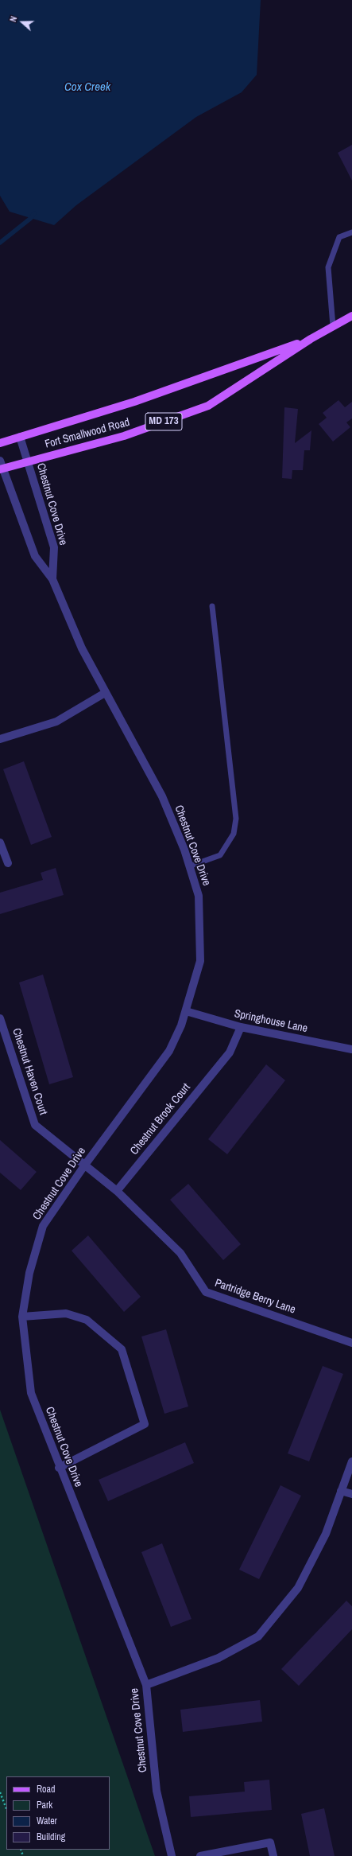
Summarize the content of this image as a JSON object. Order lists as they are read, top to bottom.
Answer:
{
  "streets": {
    "main road": ["MD 173", "Fort Smallwood Road"],
    "street": [
      "Chestnut Cove Drive",
      "Springhouse Lane",
      "Chestnut Haven Court",
      "Chestnut Brook Court",
      "Partridge Berry Lane"
    ]
  },
  "crossings": [
    ["Fort Smallwood Road", "Chestnut Cove Drive"],
    ["Chestnut Cove Drive", "Springhouse Lane"],
    ["Chestnut Cove Drive", "Chestnut Haven Court"],
    ["Springhouse Lane", "Chestnut Brook Court"],
    ["Chestnut Brook Court", "Partridge Berry Lane"]
  ],
  "water": ["Cox Creek"],
  "legend": [
    "Road",
    "Park",
    "Water",
    "Building"
  ],
  "north": "left"
}
